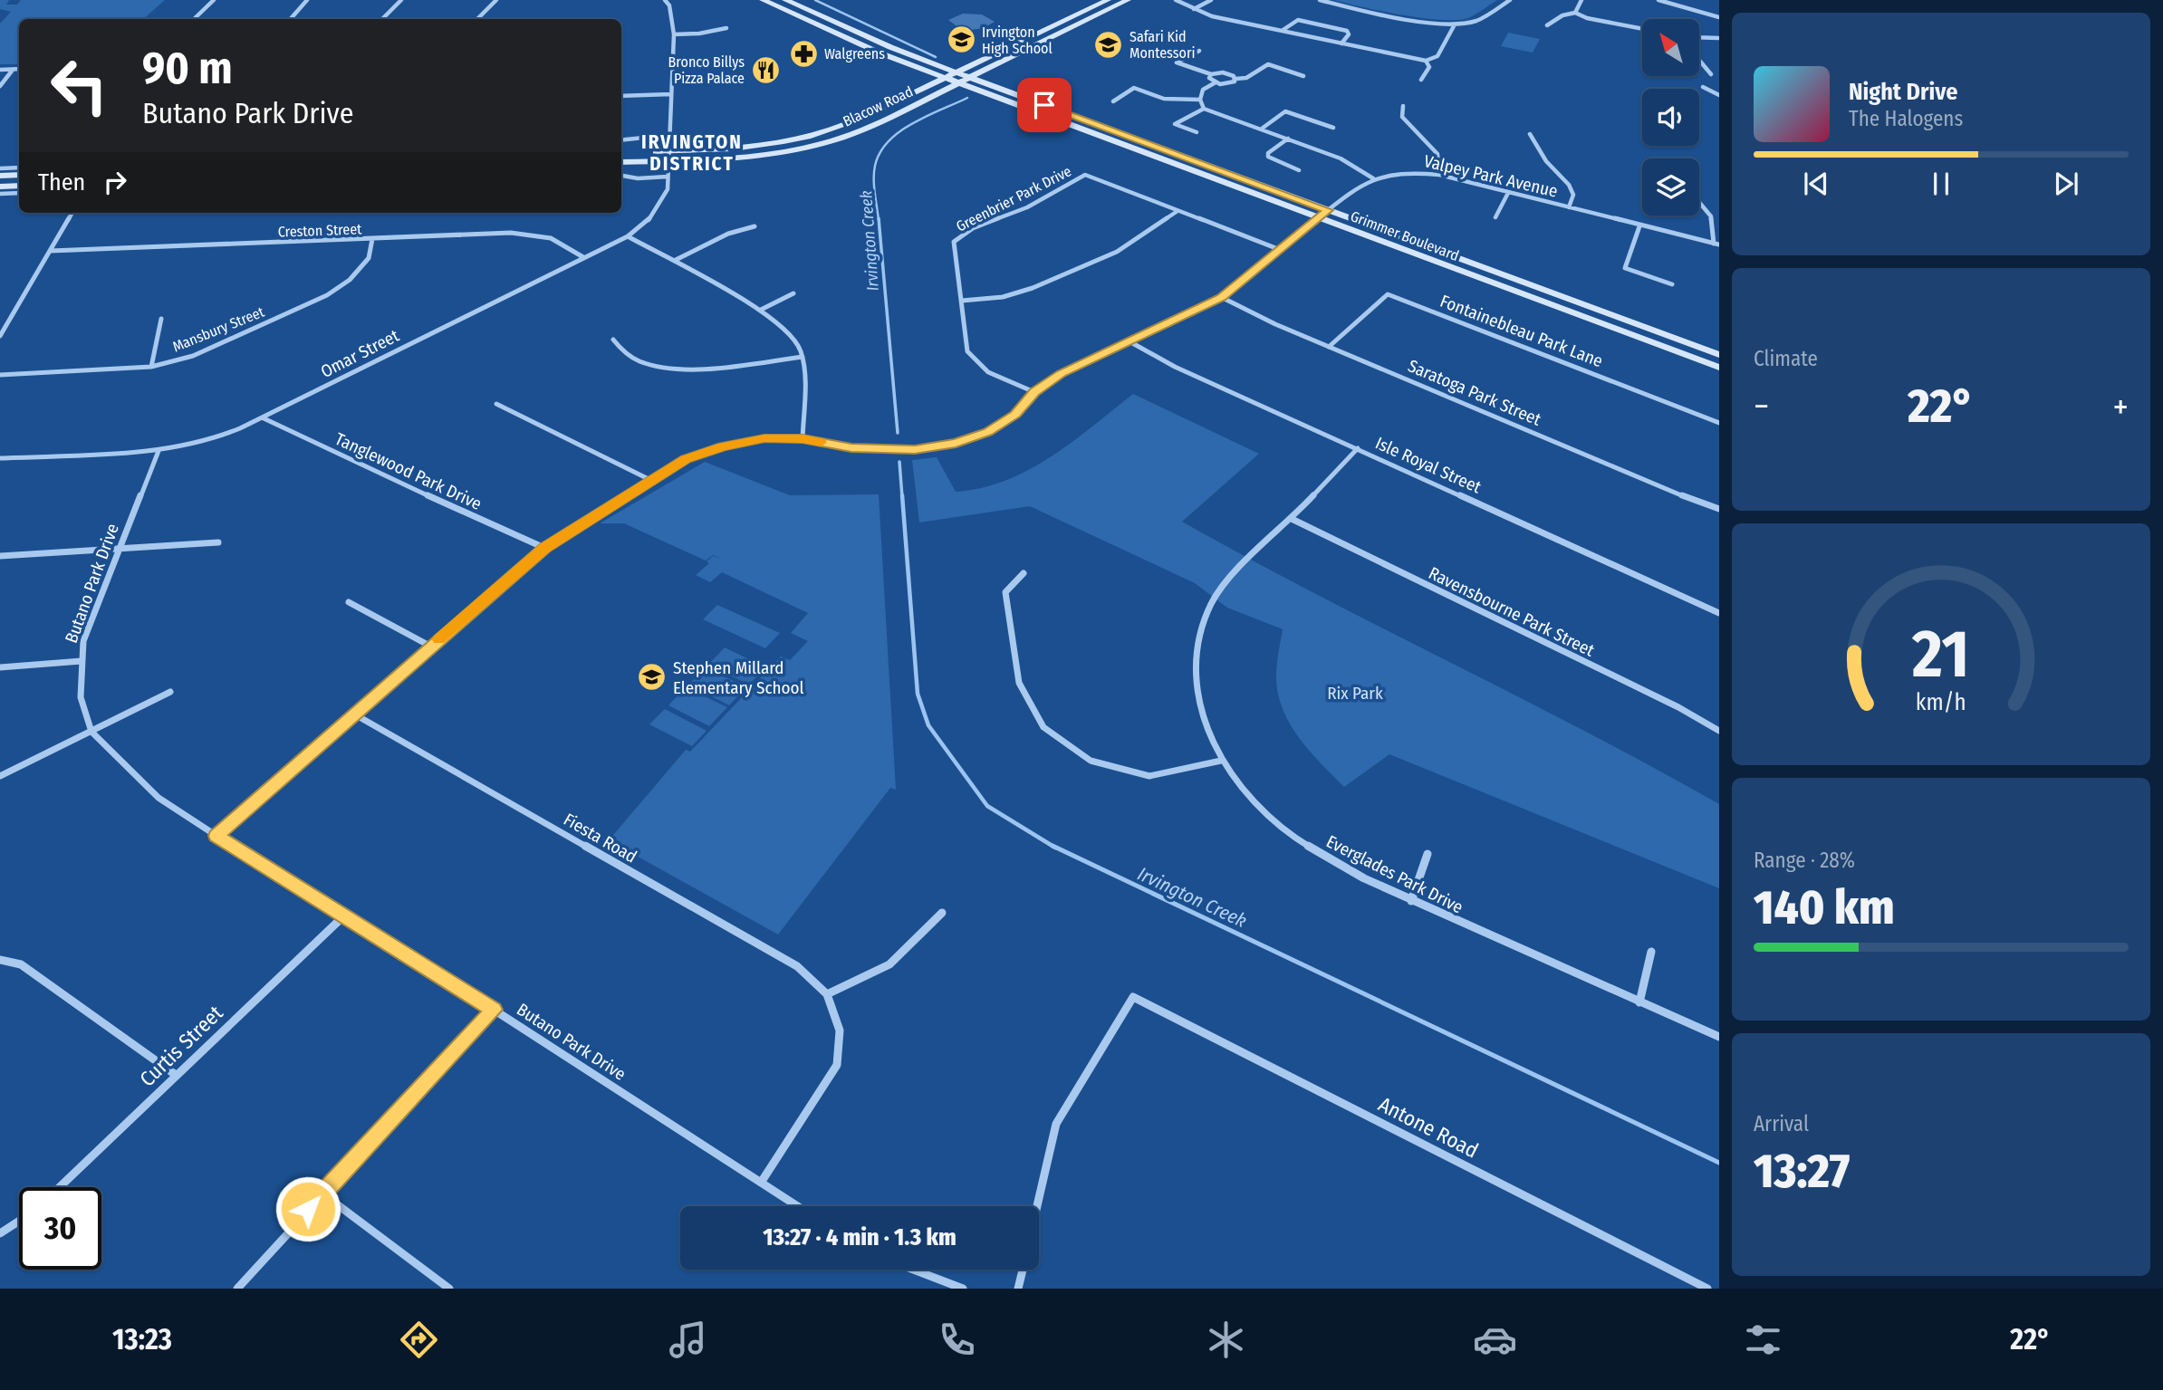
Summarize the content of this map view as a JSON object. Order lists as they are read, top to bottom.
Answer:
{
  "streets": {
    "main road": ["Blacow Road", "Grimmer Boulevard"],
    "street": [
      "Valpey Park Avenue",
      "Greenbrier Park Drive",
      "Creston Street",
      "Mansbury Street",
      "Fontainebleau Park Lane",
      "Omar Street",
      "Saratoga Park Street",
      "Isle Royal Street",
      "Tanglewood Park Drive",
      "Butano Park Drive",
      "Ravensbourne Park Street",
      "Fiesta Road",
      "Everglades Park Drive",
      "Curtis Street",
      "Antone Road"
    ]
  },
  "crossings": [
    ["Blacow Road", "Grimmer Boulevard"],
    ["Blacow Road", "Omar Street"],
    ["Valpey Park Avenue", "Greenbrier Park Drive"],
    ["Valpey Park Avenue", "Grimmer Boulevard"],
    ["Valpey Park Avenue", "Saratoga Park Street"],
    ["Valpey Park Avenue", "Isle Royal Street"],
    ["Valpey Park Avenue", "Tanglewood Park Drive"],
    ["Valpey Park Avenue", "Butano Park Drive"],
    ["Valpey Park Avenue", "Fiesta Road"],
    ["Creston Street", "Mansbury Street"],
    ["Creston Street", "Omar Street"],
    ["Fontainebleau Park Lane", "Saratoga Park Street"],
    ["Omar Street", "Tanglewood Park Drive"],
    ["Omar Street", "Butano Park Drive"],
    ["Isle Royal Street", "Everglades Park Drive"],
    ["Butano Park Drive", "Curtis Street"],
    ["Ravensbourne Park Street", "Everglades Park Drive"]
  ],
  "districts": ["IRVINGTON DISTRICT"],
  "water": ["Irvington Creek"],
  "parks": ["Rix Park"],
  "places": {
    "school or university": ["Irvington High School", "Safari Kid Montessori", "Stephen Millard Elementary School"],
    "pharmacy": ["Walgreens"],
    "restaurant": ["Bronco Billys Pizza Palace"]
  },
  "north": "top left",
  "page": {
    "turn": ["90 m", "Butano Park Drive"],
    "song": ["Night Drive", "The Halogens"],
    "then": "Then",
    "tile": [
      "Climate",
      ["Range · 28%", "140 km"],
      ["Arrival", "13:27"]
    ],
    "heat": ["−", "22°", "+"],
    "limit": "30",
    "trip": "13:27 · 4 min · 1.3 km",
    "tabs": ["13:23", "22°"],
    "gauge": ["21", "km/h"]
  }
}
